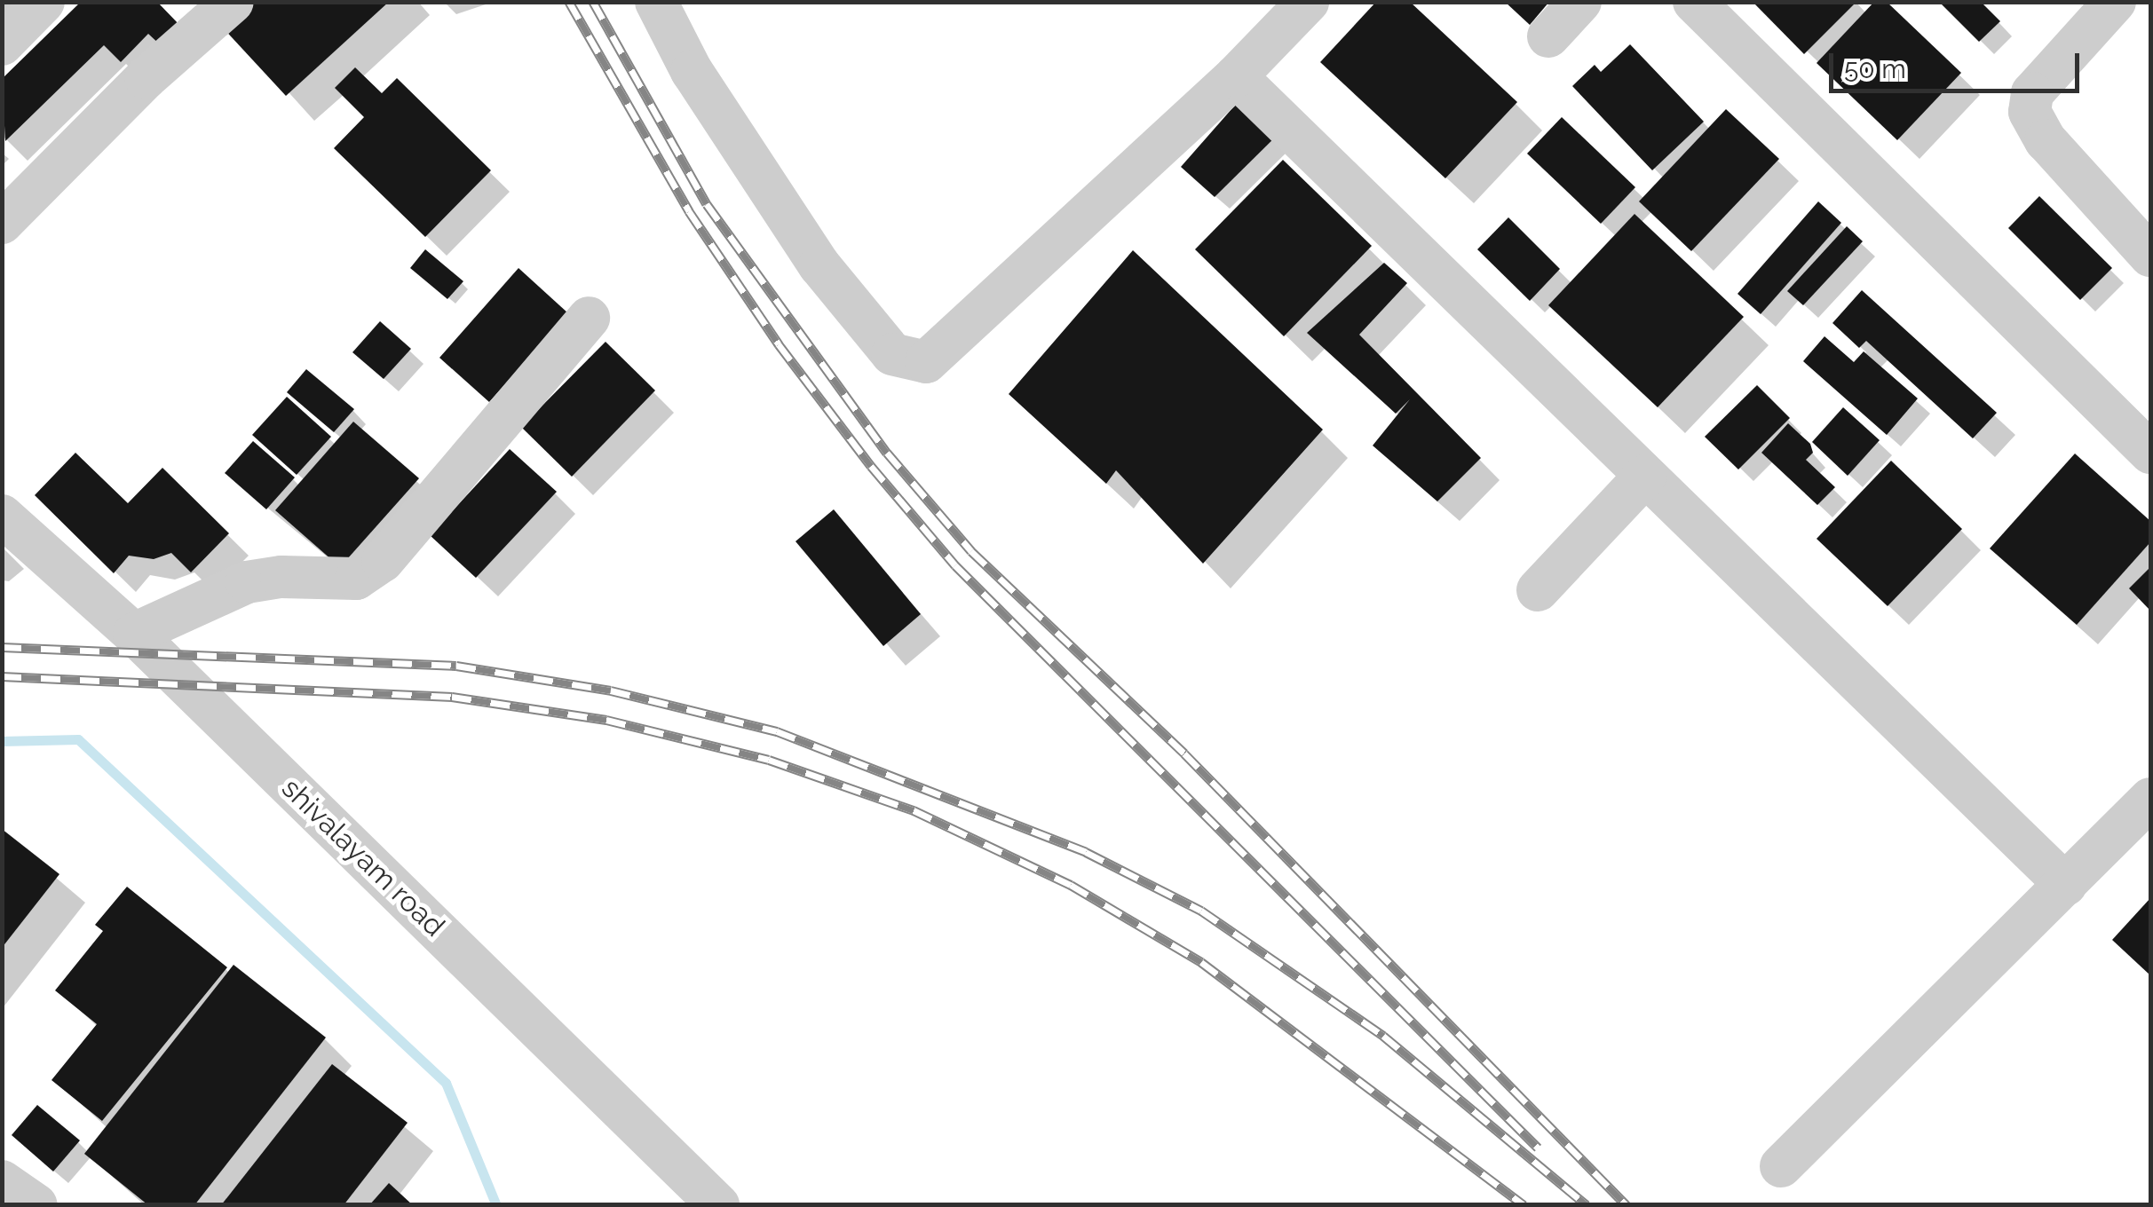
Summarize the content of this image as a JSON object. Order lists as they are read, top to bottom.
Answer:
{
  "streets": {
    "street": ["shivalayam road"]
  },
  "scale_bar": "50 m"
}
